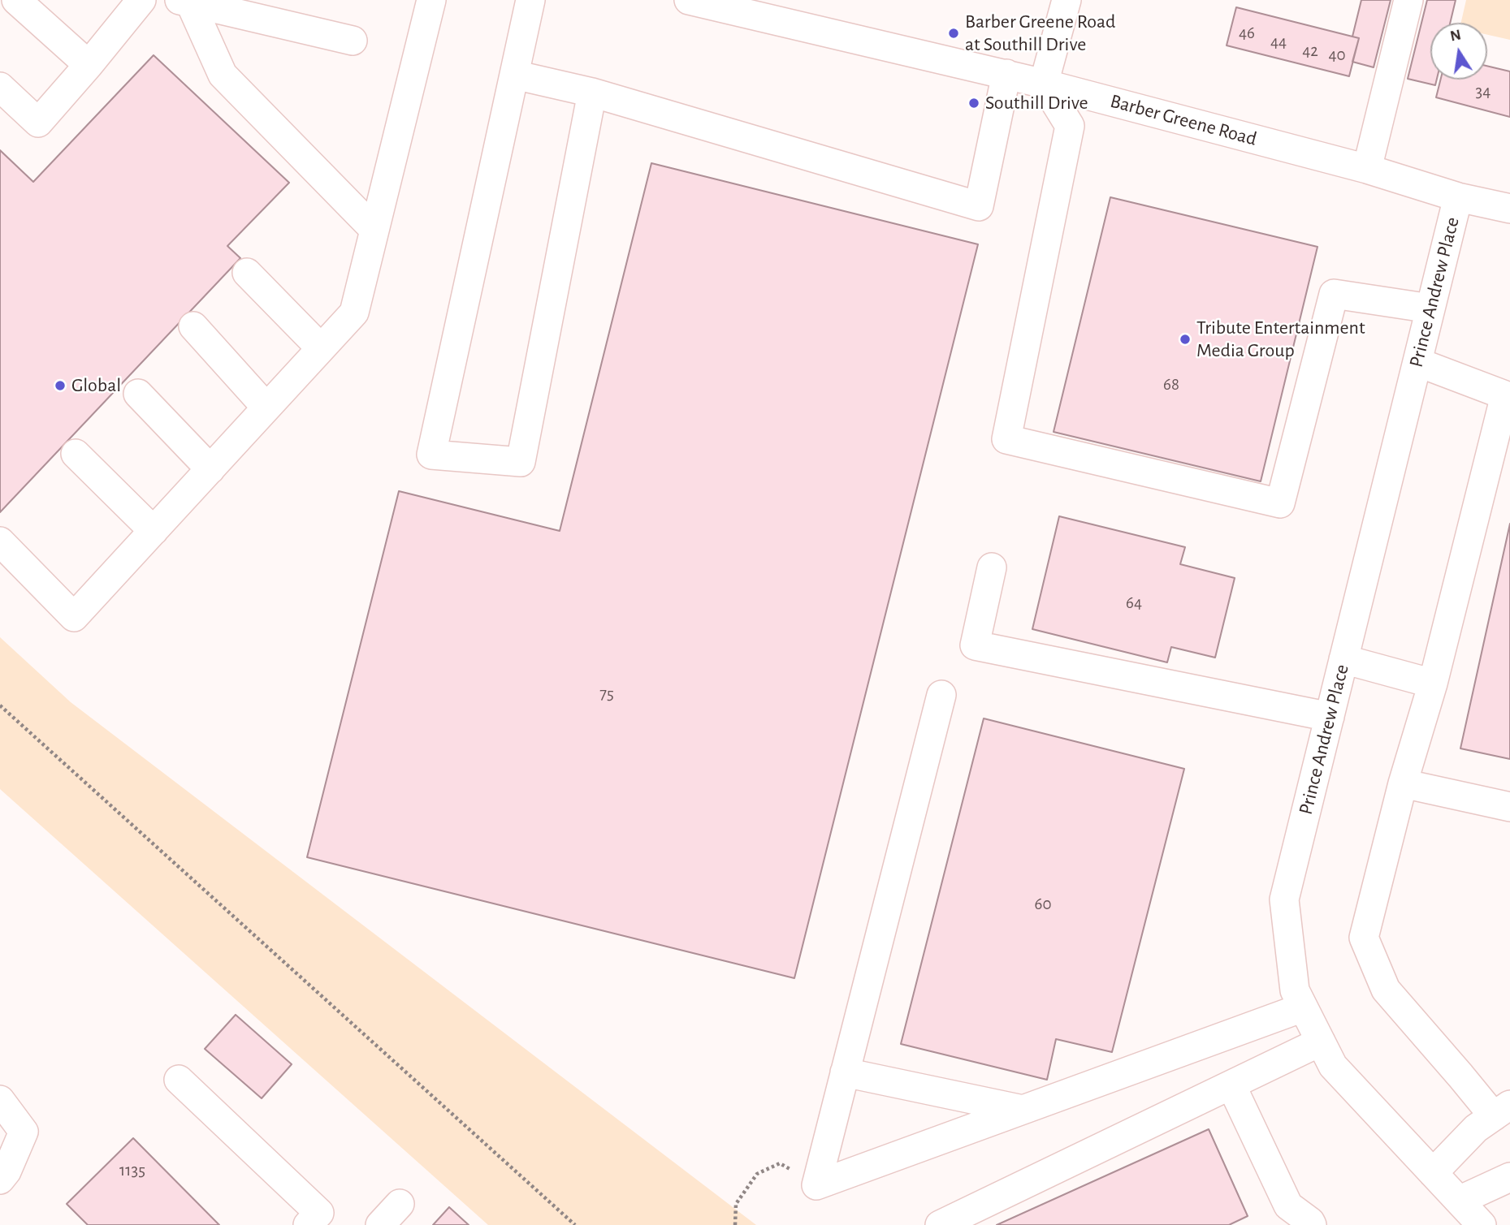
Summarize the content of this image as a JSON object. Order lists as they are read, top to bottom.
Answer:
{
  "streets": {
    "street": ["Barber Greene Road", "Prince Andrew Place"]
  },
  "crossings": [
    ["Barber Greene Road", "Prince Andrew Place"]
  ],
  "places": [
    "Barber Greene Road at Southill Drive",
    "Southill Drive",
    "Tribute Entertainment Media Group",
    "Global"
  ],
  "house_numbers": [
    "46",
    "44",
    "42",
    "40",
    "34",
    "68",
    "64",
    "75",
    "60",
    "1135"
  ],
  "north": "top"
}
